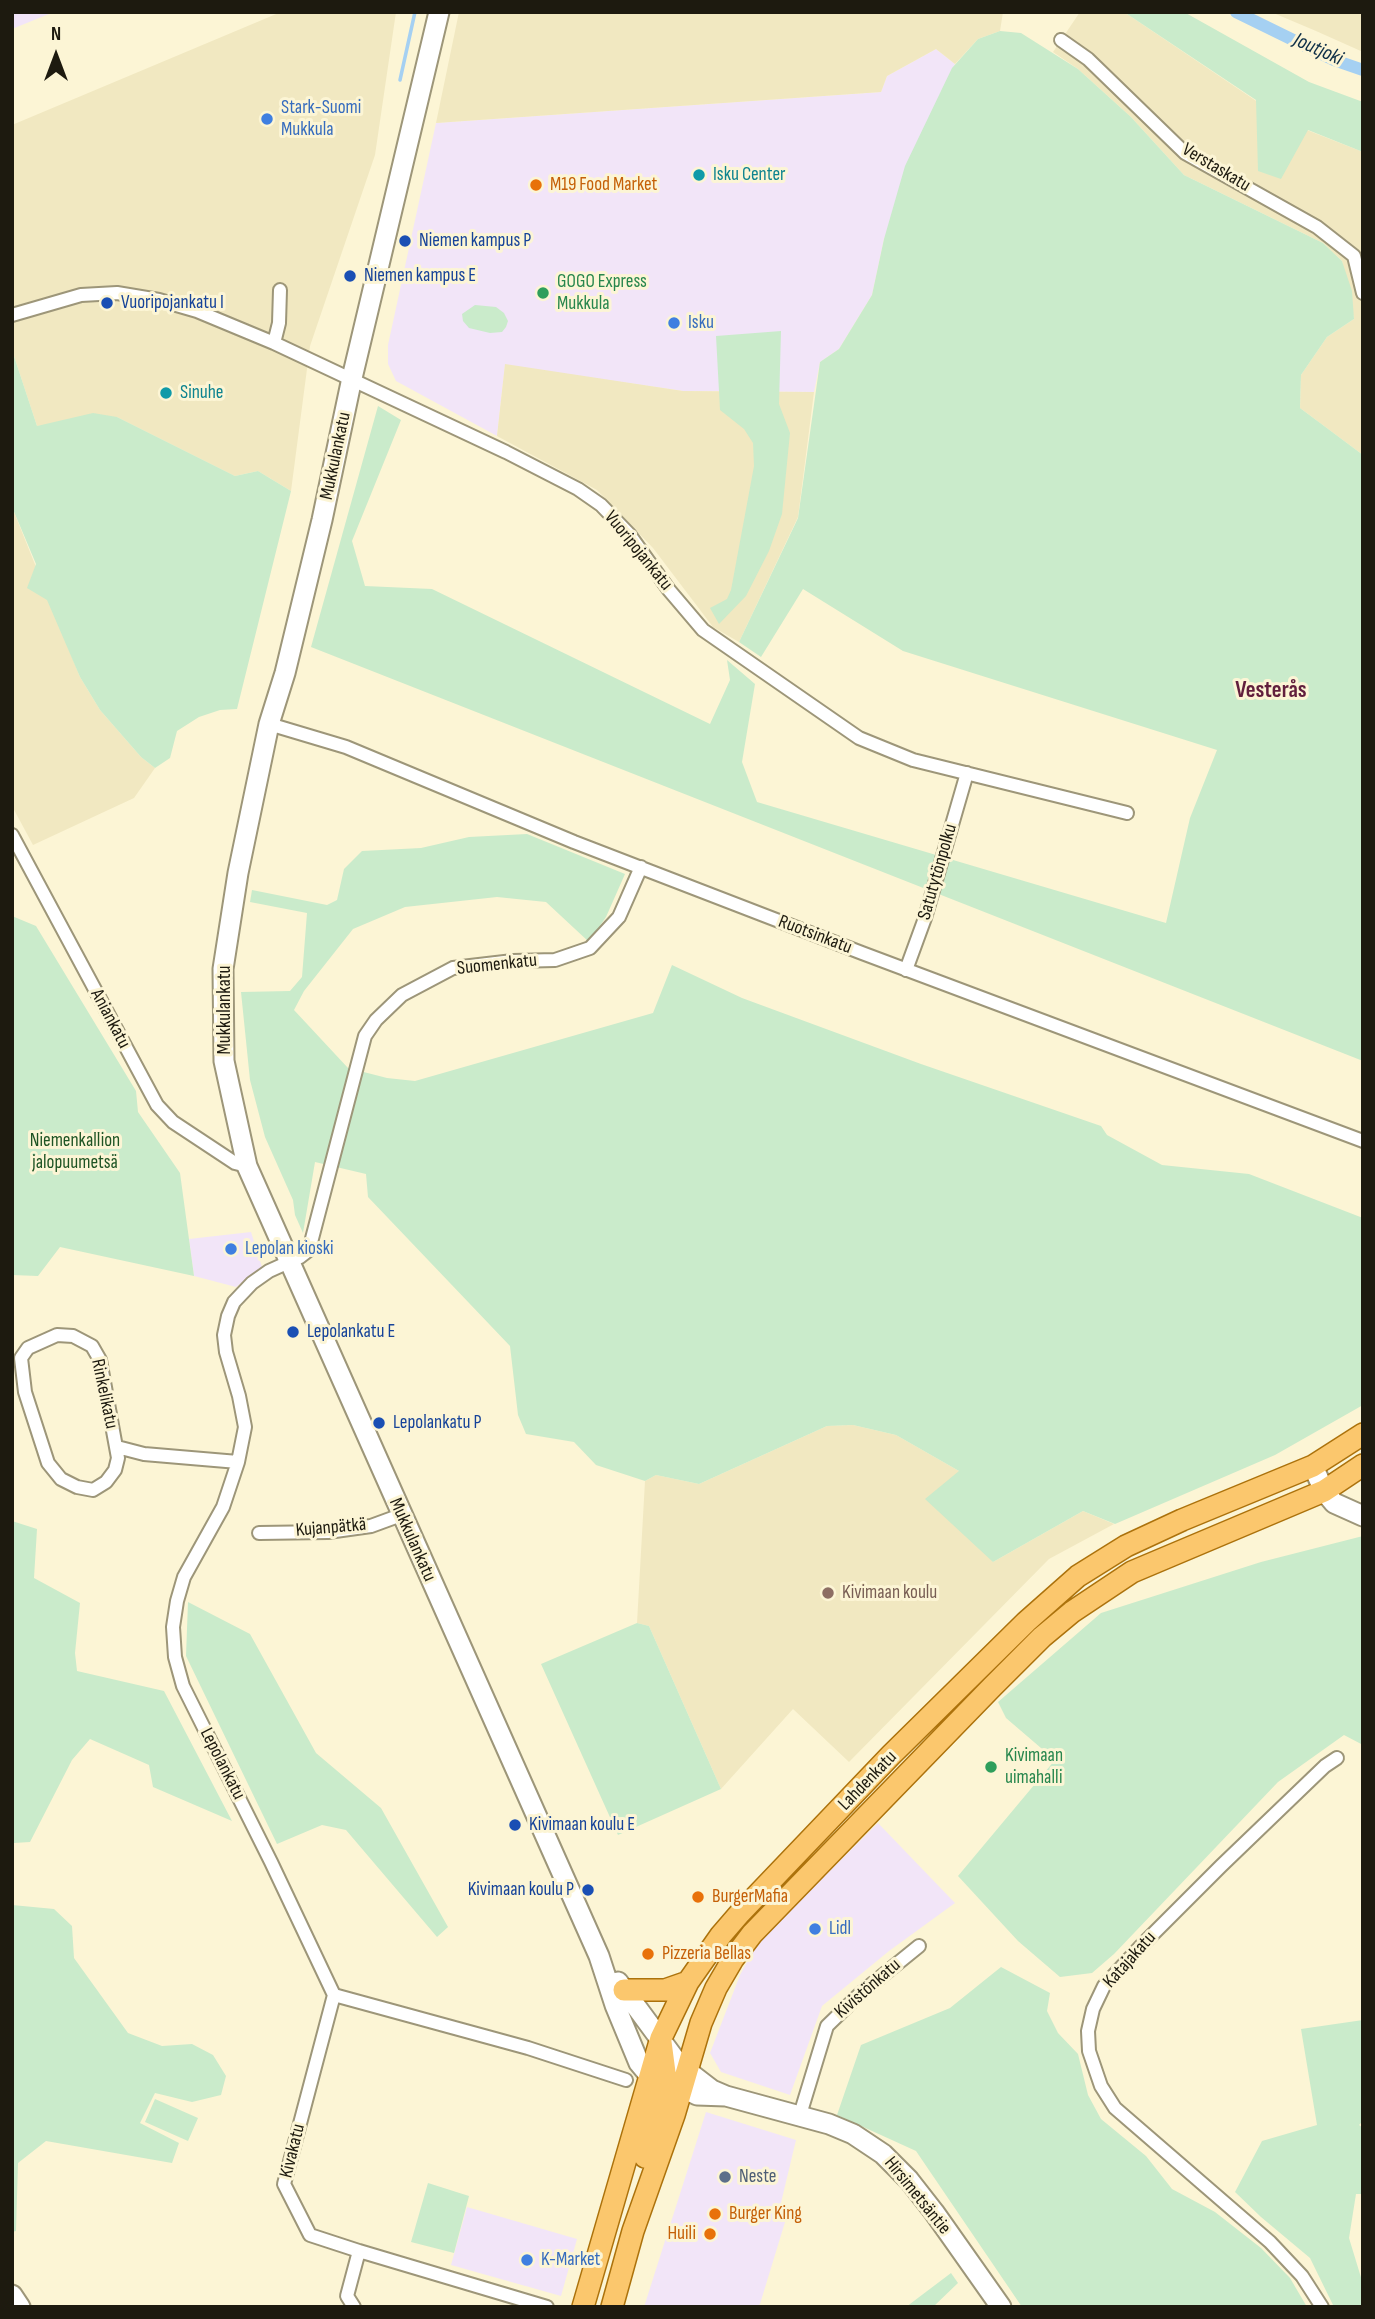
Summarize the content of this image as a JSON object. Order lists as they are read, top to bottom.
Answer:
{
  "streets": {
    "main road": ["Lahdenkatu"],
    "street": [
      "Verstaskatu",
      "Mukkulankatu",
      "Vuoripojankatu",
      "Satutytönpolku",
      "Ruotsinkatu",
      "Suomenkatu",
      "Aniankatu",
      "Rinkelikatu",
      "Kujanpätkä",
      "Lepolankatu",
      "Katajakatu",
      "Kivistönkatu",
      "Kivakatu",
      "Hirsimetsäntie"
    ]
  },
  "crossings": [
    ["Mukkulankatu", "Vuoripojankatu"],
    ["Mukkulankatu", "Ruotsinkatu"],
    ["Mukkulankatu", "Suomenkatu"],
    ["Mukkulankatu", "Aniankatu"],
    ["Mukkulankatu", "Kujanpätkä"],
    ["Mukkulankatu", "Lepolankatu"],
    ["Mukkulankatu", "Lahdenkatu"],
    ["Mukkulankatu", "Hirsimetsäntie"],
    ["Vuoripojankatu", "Satutytönpolku"],
    ["Satutytönpolku", "Ruotsinkatu"],
    ["Ruotsinkatu", "Suomenkatu"],
    ["Suomenkatu", "Lepolankatu"],
    ["Rinkelikatu", "Lepolankatu"],
    ["Lepolankatu", "Kivakatu"],
    ["Lahdenkatu", "Hirsimetsäntie"],
    ["Kivistönkatu", "Hirsimetsäntie"]
  ],
  "districts": ["Vesterås"],
  "water": ["Joutjoki"],
  "parks": ["Niemenkallion jalopuumetsä"],
  "places": [
    "Stark-Suomi Mukkula",
    "Isku Center",
    "M19 Food Market",
    "Niemen kampus P",
    "Niemen kampus E",
    "GOGO Express Mukkula",
    "Vuoripojankatu I",
    "Isku",
    "Sinuhe",
    "Lepolan kioski",
    "Lepolankatu E",
    "Lepolankatu P",
    "Kivimaan koulu",
    "Kivimaan uimahalli",
    "Kivimaan koulu E",
    "Kivimaan koulu P",
    "BurgerMafia",
    "Lidl",
    "Pizzeria Bellas",
    "Neste",
    "Burger King",
    "Huili",
    "K-Market"
  ],
  "north": "top"
}
